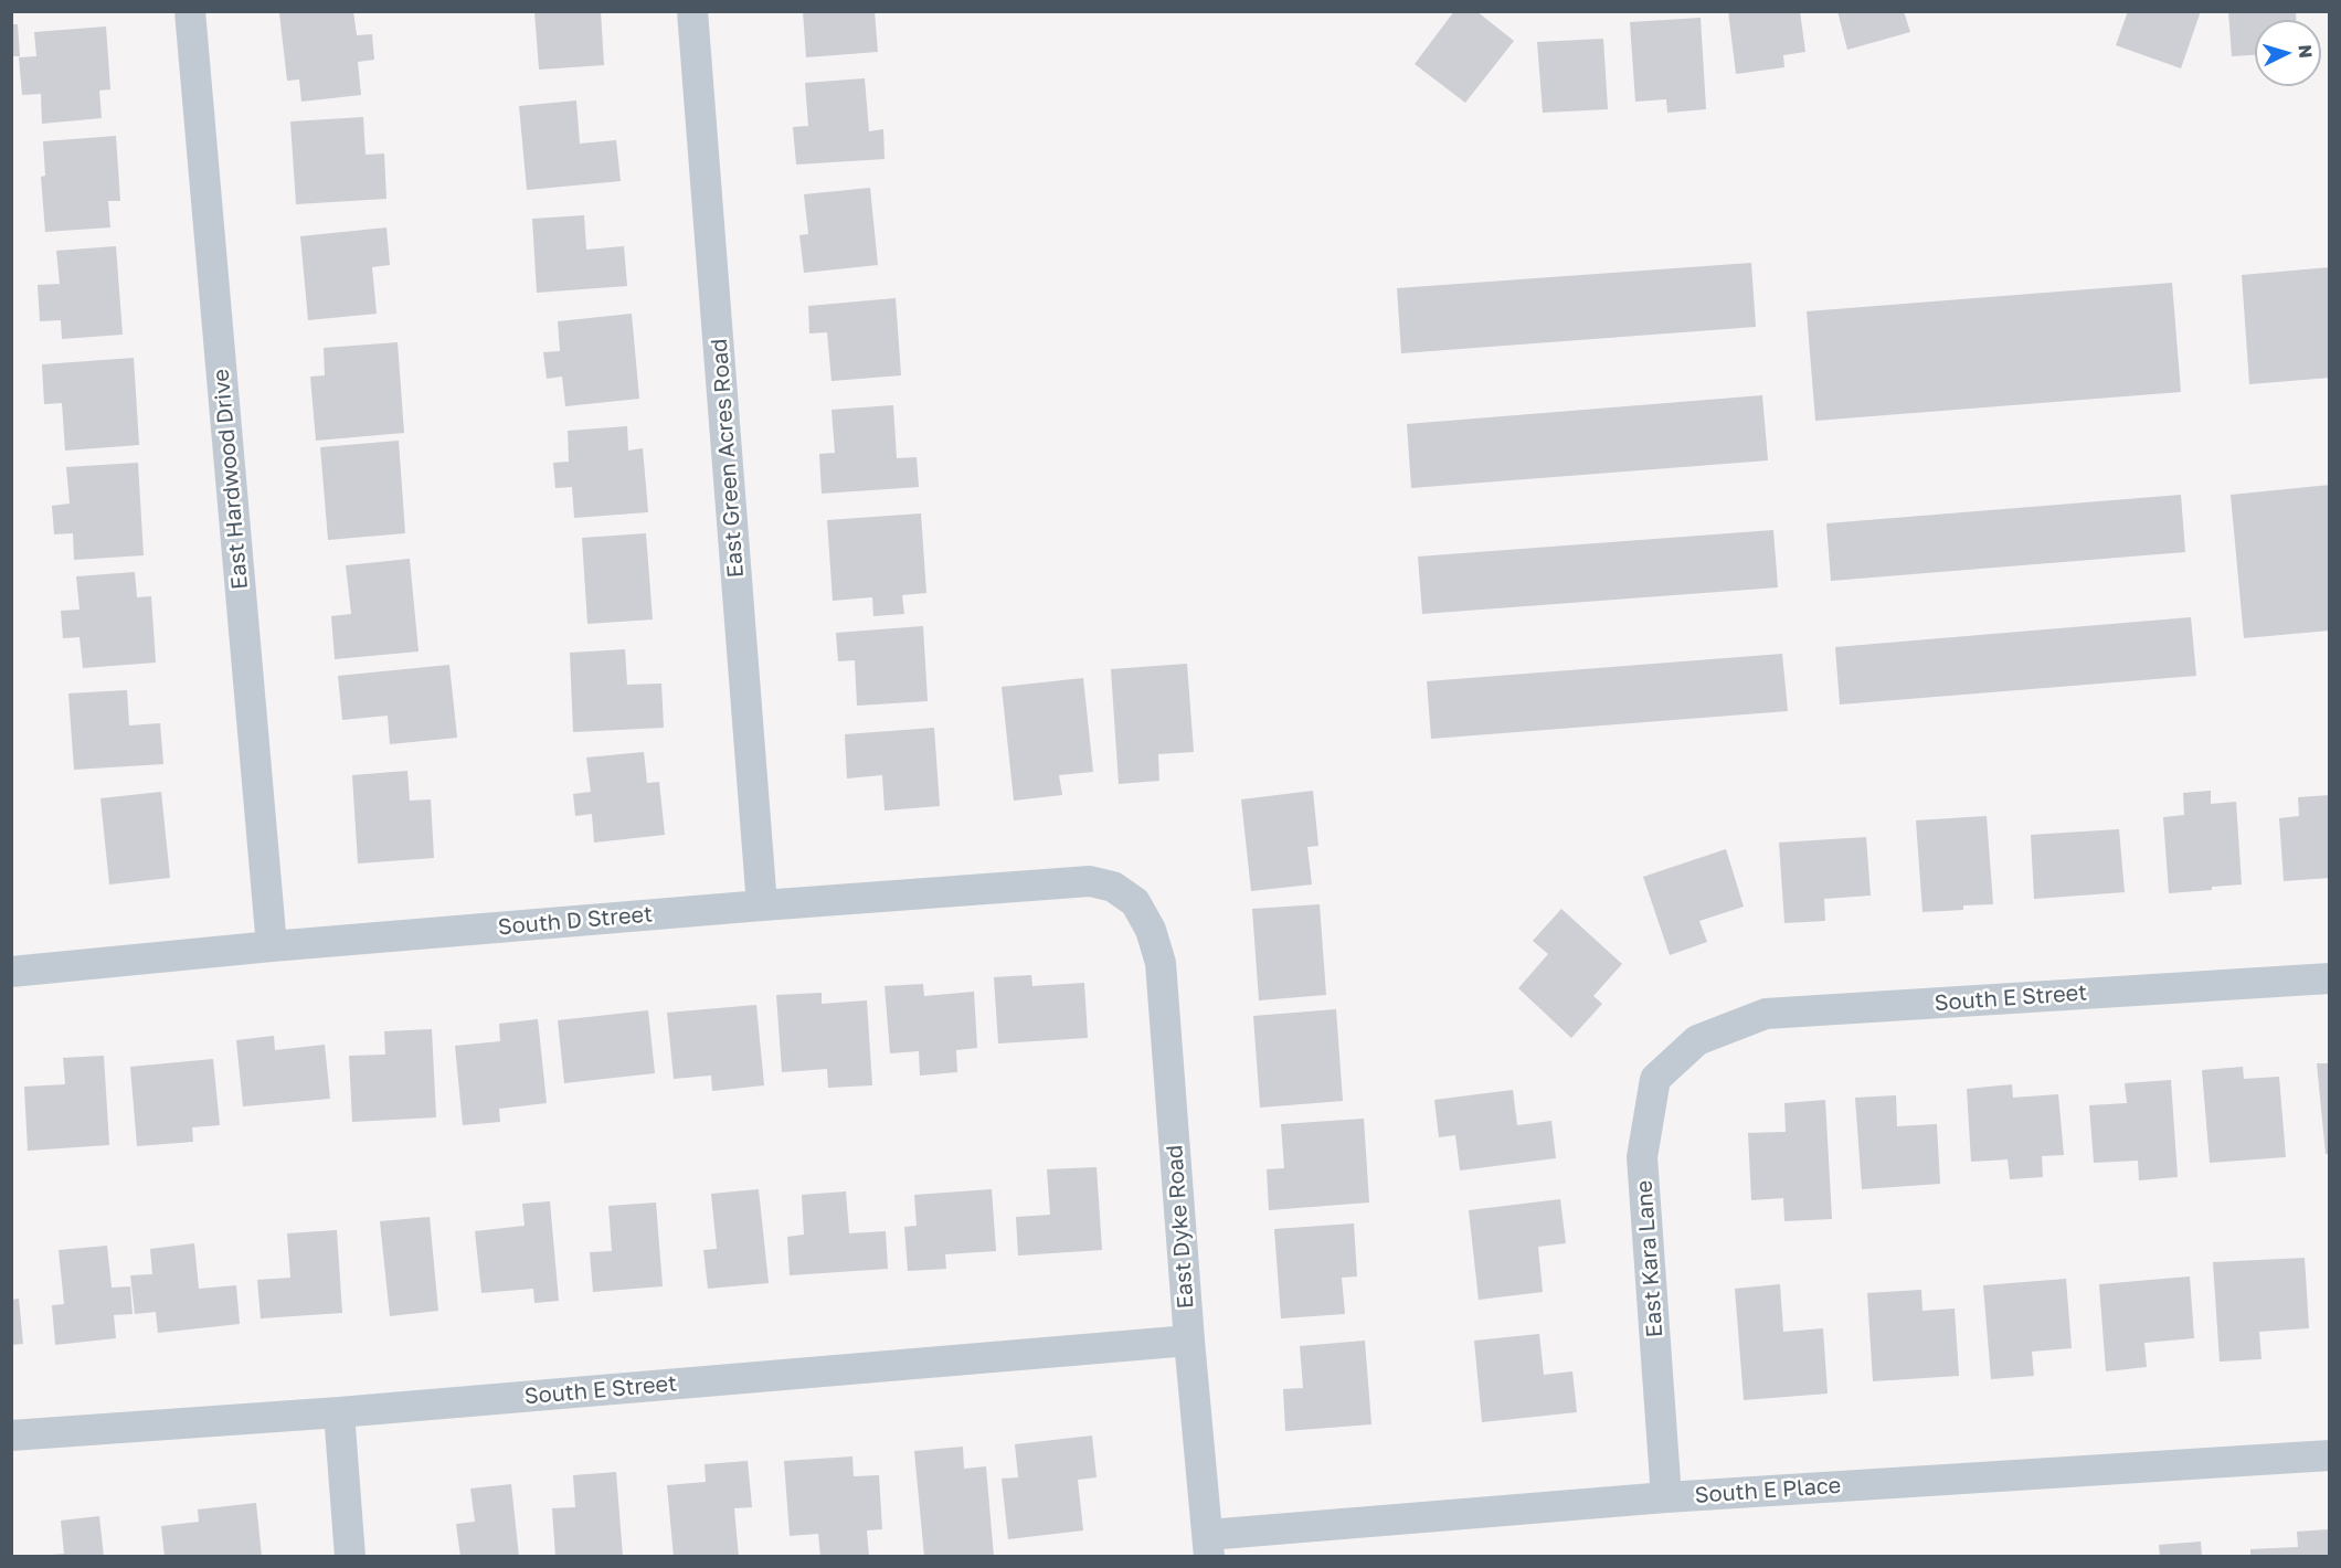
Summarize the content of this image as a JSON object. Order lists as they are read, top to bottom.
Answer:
{
  "streets": {
    "street": [
      "East Green Acres Road",
      "East Hardwood Drive",
      "South D Street",
      "South E Street",
      "East Dyke Road",
      "East Kara Lane",
      "South E Place"
    ]
  },
  "crossings": [
    ["East Green Acres Road", "South D Street"],
    ["East Hardwood Drive", "South D Street"],
    ["South D Street", "East Dyke Road"],
    ["South E Street", "East Dyke Road"],
    ["South E Street", "East Kara Lane"],
    ["East Dyke Road", "South E Place"],
    ["East Kara Lane", "South E Place"]
  ],
  "north": "right"
}
